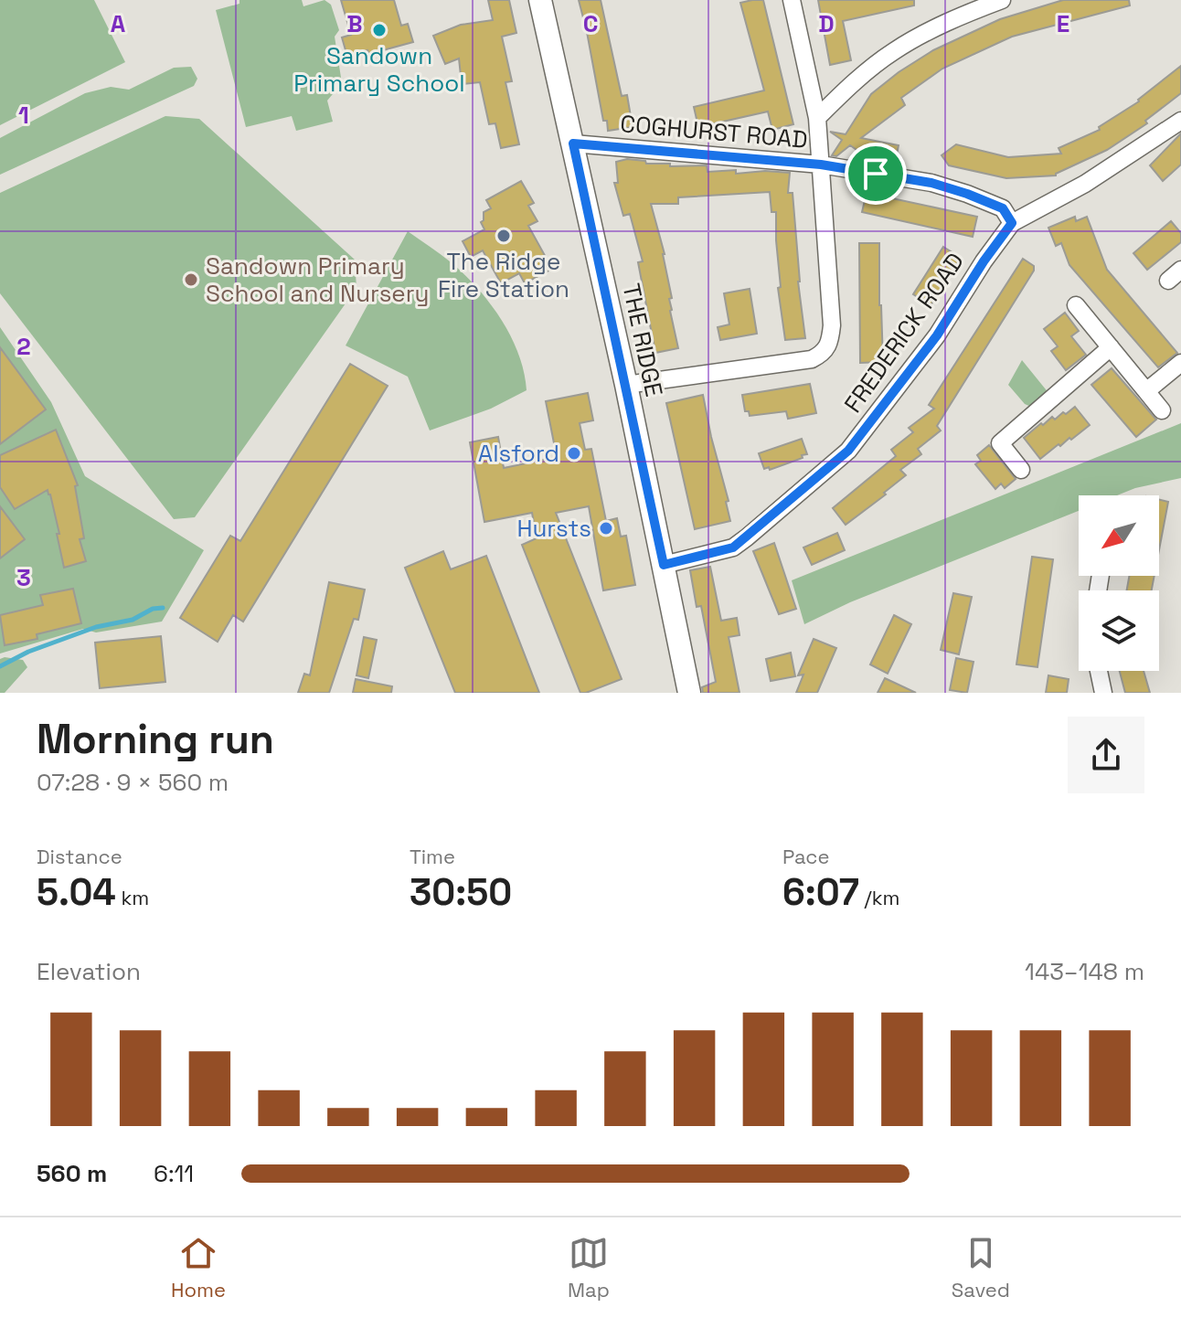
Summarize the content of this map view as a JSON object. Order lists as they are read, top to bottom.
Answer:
{
  "streets": {
    "main road": ["THE RIDGE"],
    "street": ["COGHURST ROAD", "FREDERICK ROAD"]
  },
  "crossings": [
    ["COGHURST ROAD", "FREDERICK ROAD"],
    ["COGHURST ROAD", "THE RIDGE"],
    ["FREDERICK ROAD", "THE RIDGE"]
  ],
  "places": [
    "Sandown Primary School",
    "The Ridge Fire Station",
    "Sandown Primary School and Nursery",
    "Alsford",
    "Hursts"
  ],
  "north": "bottom left",
  "page": {
    "heading": ["Morning run", "07:28 · 9 × 560 m"],
    "stats": [
      ["Distance", "5.04 km"],
      ["Time", "30:50"],
      ["Pace", "6:07 /km"]
    ],
    "chart": ["Elevation", "143–148 m"],
    "list": [
      {
        "name": "560 m",
        "note": "6:11"
      }
    ],
    "tabs": ["Home", "Map", "Saved"]
  },
  "grid": {
    "columns": [
      "A",
      "B",
      "C",
      "D",
      "E"
    ],
    "rows": ["1", "2", "3"]
  }
}
